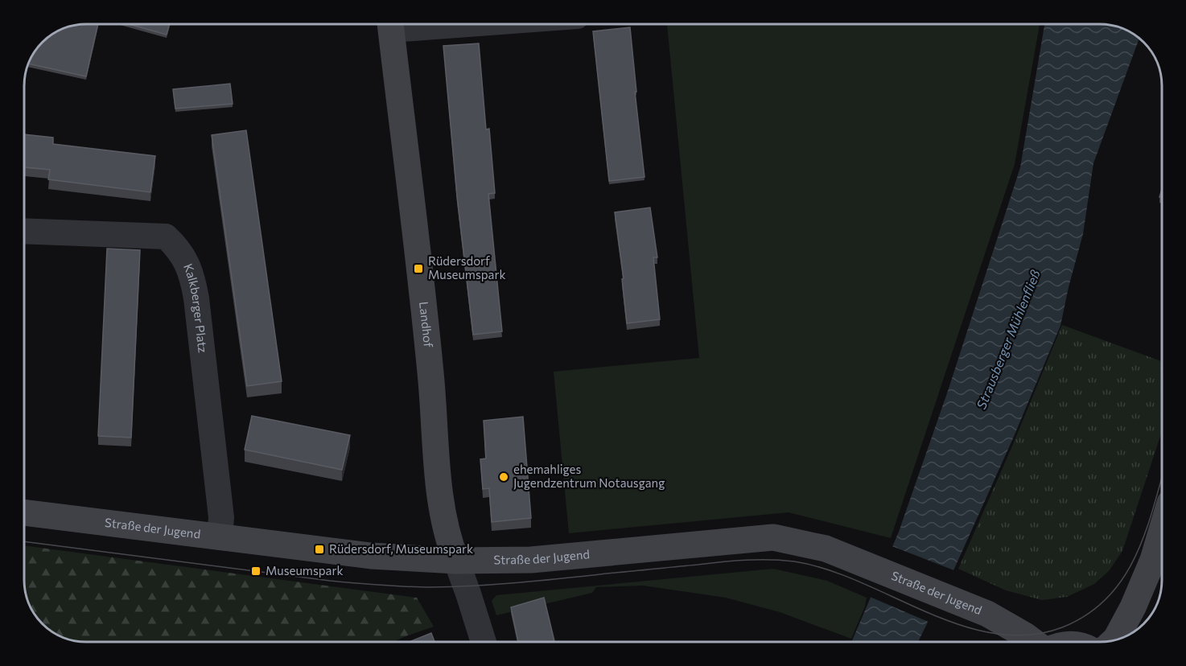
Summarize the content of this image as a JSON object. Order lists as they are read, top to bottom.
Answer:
{
  "streets": {
    "main road": ["Landhof", "Straße der Jugend"],
    "street": ["Kalkberger Platz"]
  },
  "crossings": [
    ["Kalkberger Platz", "Straße der Jugend"],
    ["Landhof", "Straße der Jugend"]
  ],
  "water": ["Strausberger Mühlenfließ"],
  "places": {
    "transit": ["Rüdersdorf Museumspark", "Rüdersdorf, Museumspark", "Museumspark"],
    "other": ["ehemahliges Jugendzentrum Notausgang"]
  }
}
